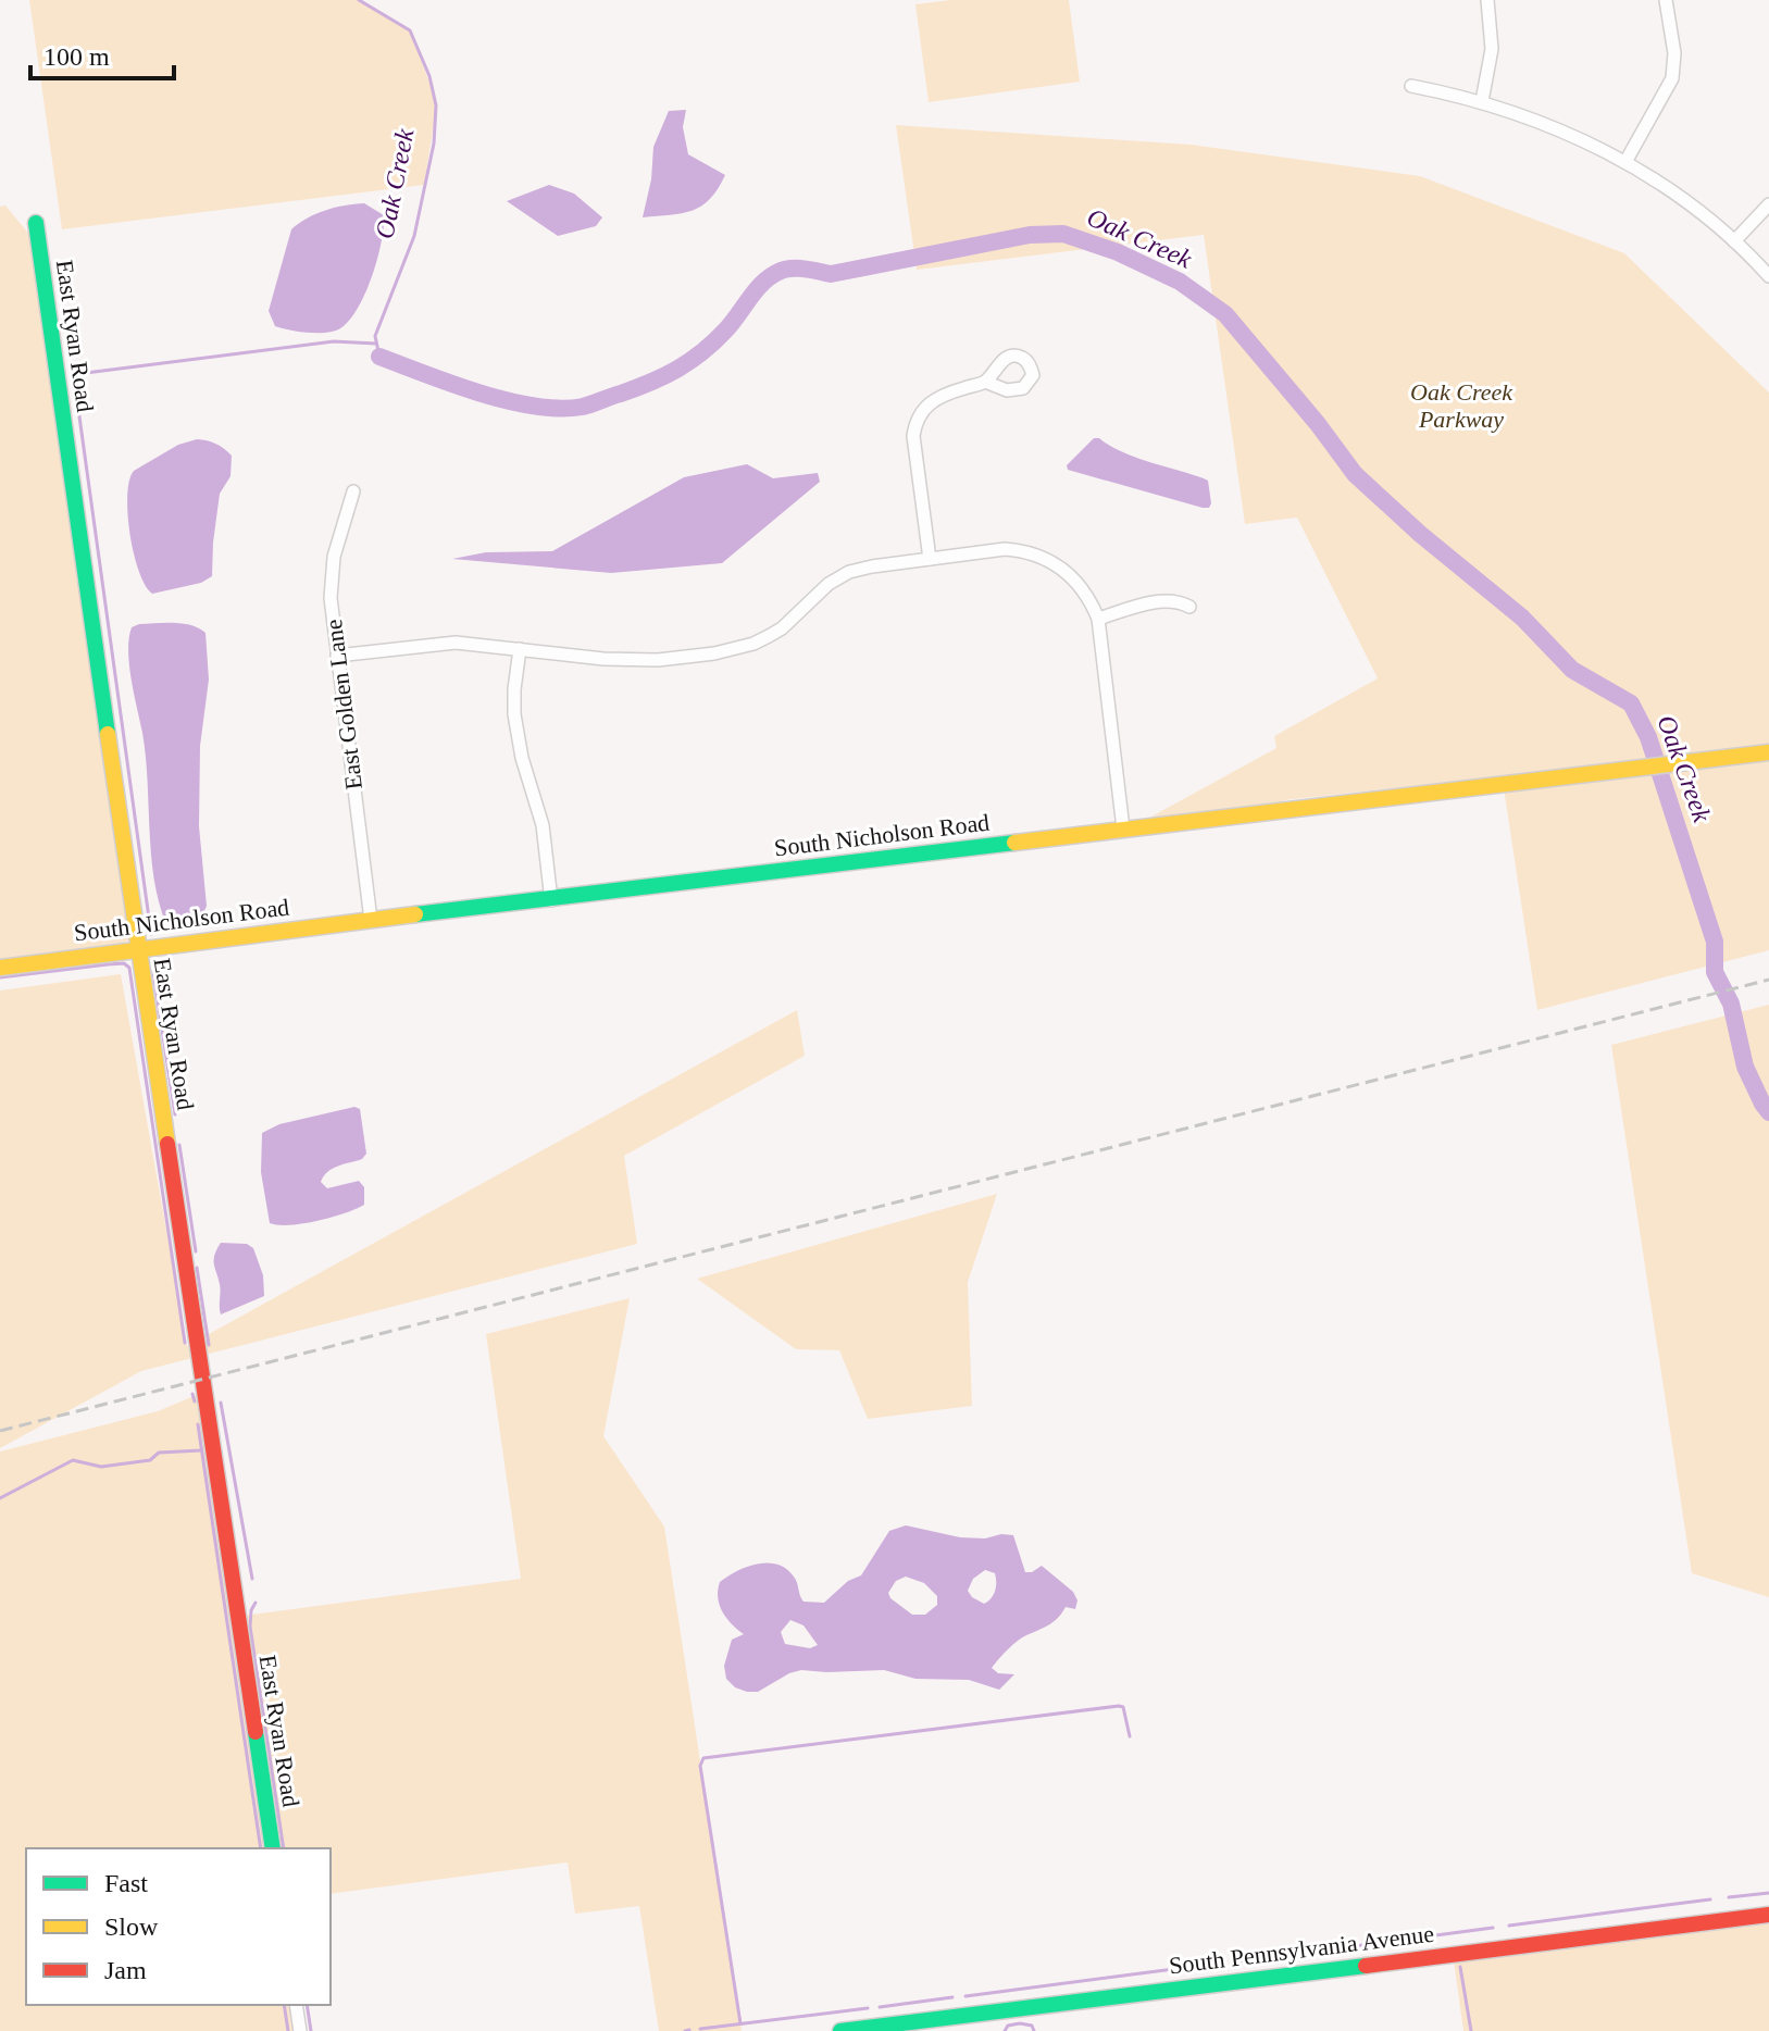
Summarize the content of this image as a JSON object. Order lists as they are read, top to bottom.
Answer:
{
  "streets": {
    "street": [
      "East Ryan Road",
      "East Golden Lane",
      "South Nicholson Road",
      "South Pennsylvania Avenue"
    ]
  },
  "crossings": [
    ["East Ryan Road", "South Nicholson Road"],
    ["East Golden Lane", "South Nicholson Road"]
  ],
  "water": ["Oak Creek"],
  "parks": ["Oak Creek Parkway"],
  "legend": ["Fast", "Slow", "Jam"],
  "scale_bar": "100 m"
}
